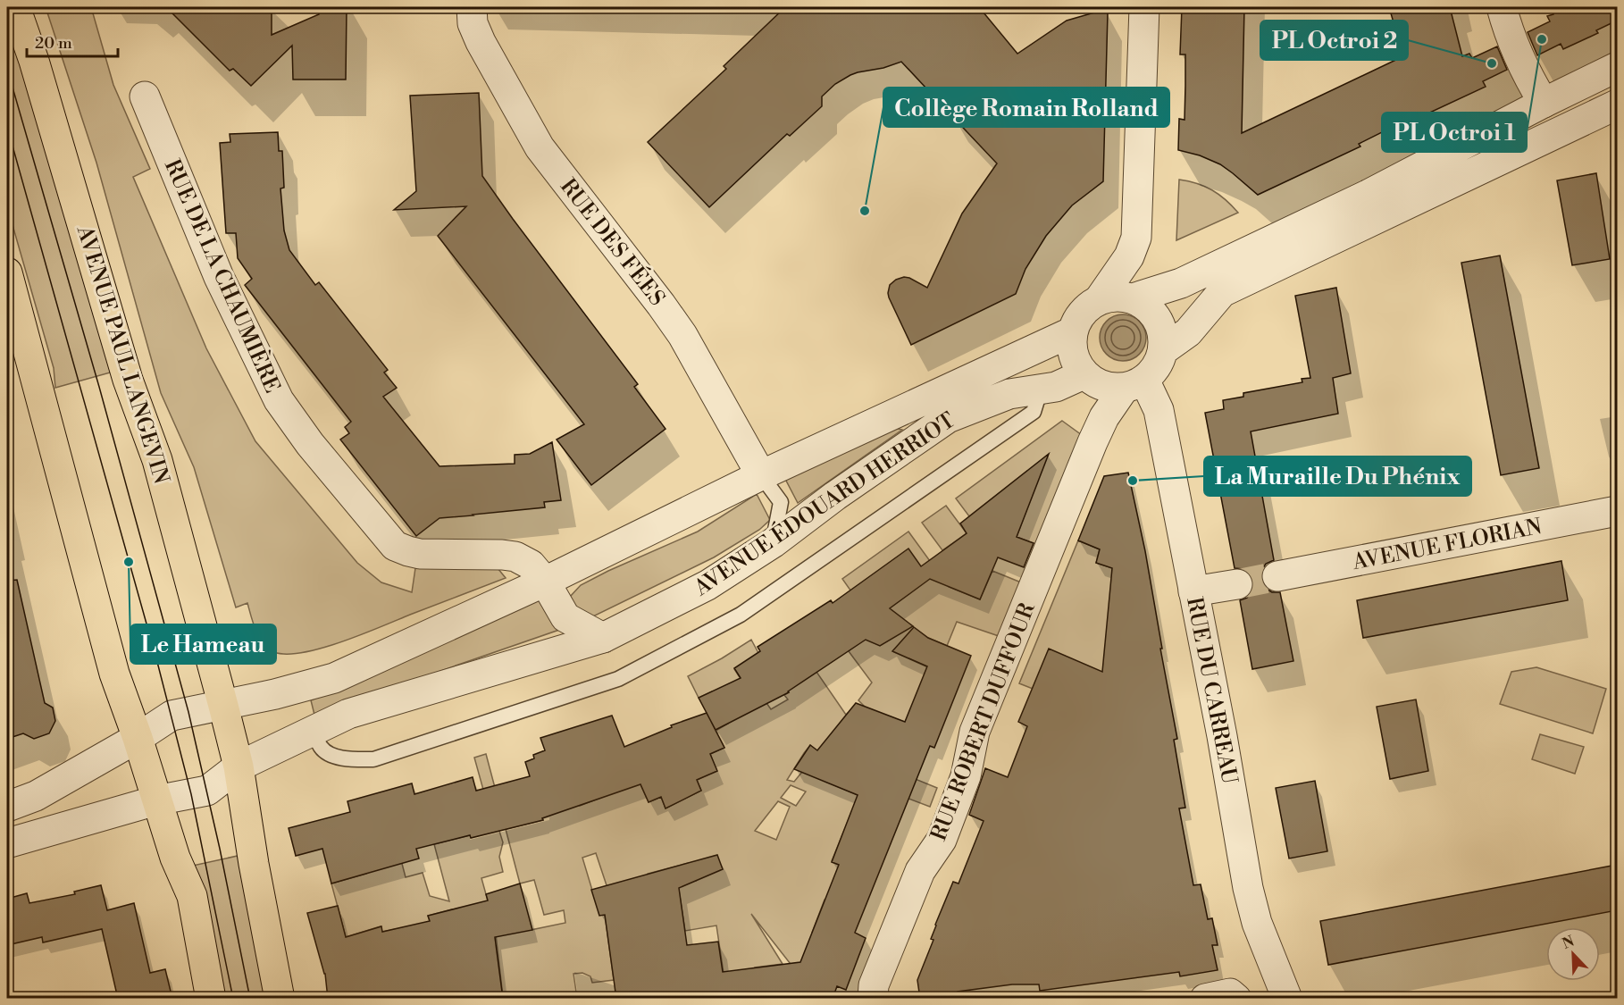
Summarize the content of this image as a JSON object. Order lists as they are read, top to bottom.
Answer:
{
  "streets": {
    "main road": ["AVENUE PAUL LANGEVIN"],
    "street": [
      "RUE DES FÉES",
      "RUE DE LA CHAUMIÈRE",
      "AVENUE ÉDOUARD HERRIOT",
      "AVENUE FLORIAN",
      "RUE DU CARREAU",
      "RUE ROBERT DUFFOUR"
    ]
  },
  "crossings": [
    ["RUE DES FÉES", "AVENUE ÉDOUARD HERRIOT"],
    ["RUE DE LA CHAUMIÈRE", "AVENUE ÉDOUARD HERRIOT"],
    ["AVENUE PAUL LANGEVIN", "AVENUE ÉDOUARD HERRIOT"],
    ["AVENUE ÉDOUARD HERRIOT", "RUE DU CARREAU"],
    ["AVENUE ÉDOUARD HERRIOT", "RUE ROBERT DUFFOUR"],
    ["RUE DU CARREAU", "RUE ROBERT DUFFOUR"]
  ],
  "places": [
    "PL Octroi 1",
    "PL Octroi 2",
    "Collège Romain Rolland",
    "La Muraille Du Phénix",
    "Le Hameau"
  ],
  "scale_bar": "20 m",
  "north": "top left"
}
